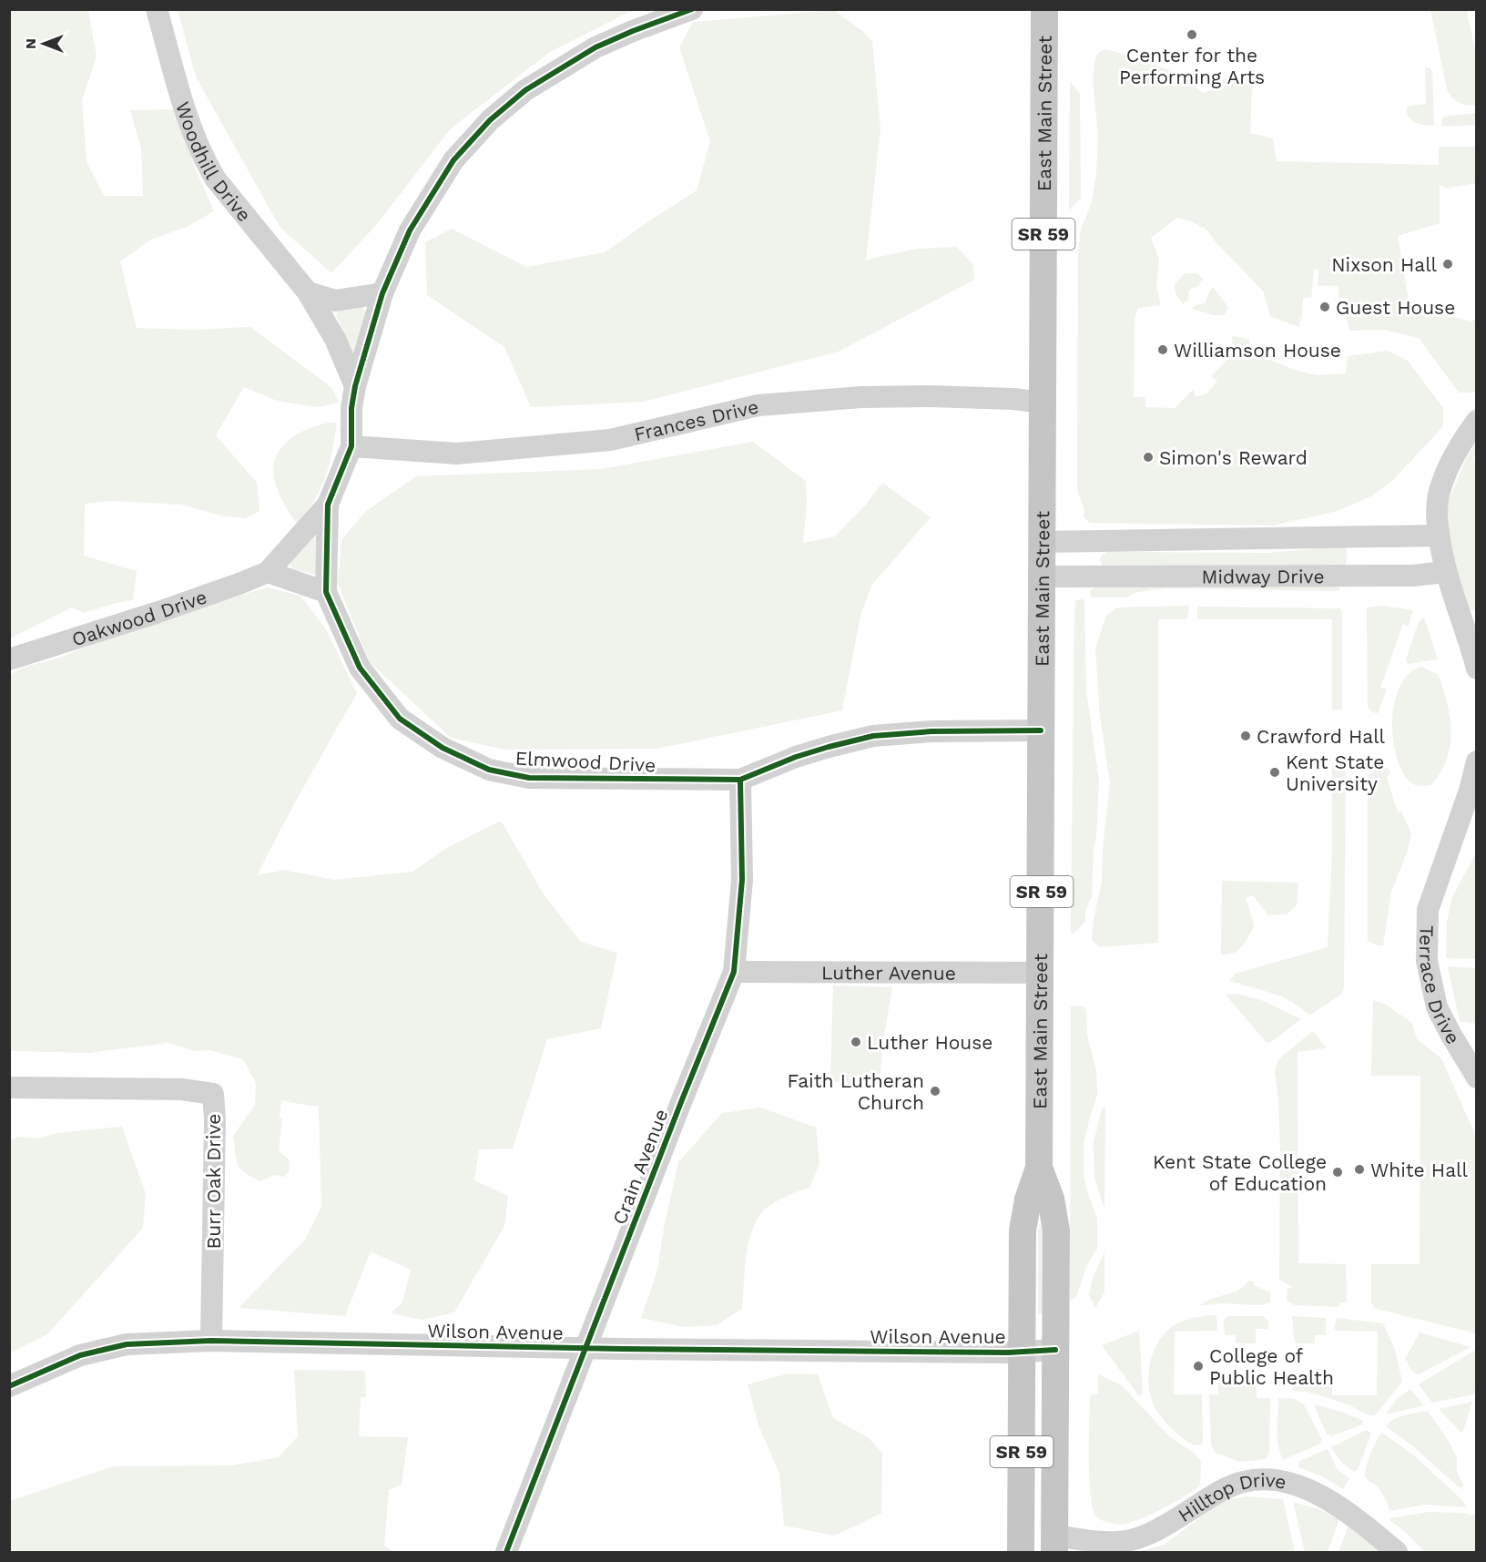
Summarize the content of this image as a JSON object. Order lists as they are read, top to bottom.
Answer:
{
  "streets": {
    "main road": ["East Main Street", "SR 59"],
    "street": [
      "Woodhill Drive",
      "Frances Drive",
      "Midway Drive",
      "Oakwood Drive",
      "Elmwood Drive",
      "Luther Avenue",
      "Terrace Drive",
      "Crain Avenue",
      "Burr Oak Drive",
      "Wilson Avenue",
      "Hilltop Drive"
    ]
  },
  "crossings": [
    ["East Main Street", "Frances Drive"],
    ["East Main Street", "Midway Drive"],
    ["East Main Street", "Elmwood Drive"],
    ["East Main Street", "Luther Avenue"],
    ["East Main Street", "Wilson Avenue"],
    ["East Main Street", "Hilltop Drive"],
    ["Frances Drive", "Elmwood Drive"],
    ["Oakwood Drive", "Elmwood Drive"],
    ["Elmwood Drive", "Crain Avenue"],
    ["Luther Avenue", "Crain Avenue"],
    ["Crain Avenue", "Wilson Avenue"],
    ["Burr Oak Drive", "Wilson Avenue"]
  ],
  "places": [
    "Center for the Performing Arts",
    "Nixson Hall",
    "Guest House",
    "Williamson House",
    "Simon's Reward",
    "Crawford Hall",
    "Kent State University",
    "Luther House",
    "Faith Lutheran Church",
    "White Hall",
    "Kent State College of Education",
    "College of Public Health"
  ],
  "north": "left"
}
